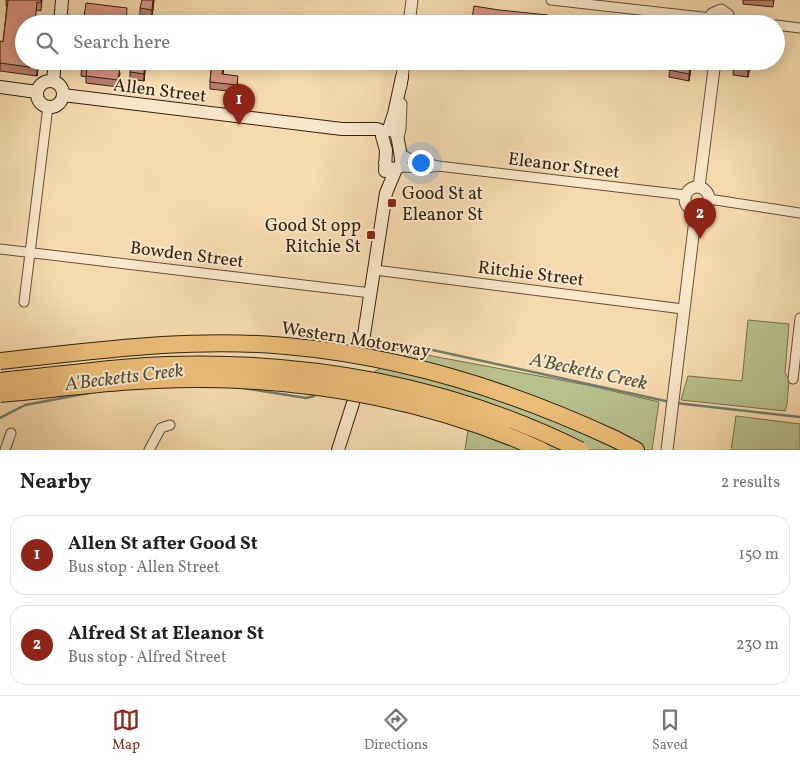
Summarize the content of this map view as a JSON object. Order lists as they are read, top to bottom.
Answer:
{
  "streets": {
    "highway": ["Western Motorway"],
    "main road": ["Allen Street"],
    "street": ["Eleanor Street", "Bowden Street", "Ritchie Street"]
  },
  "water": ["A'Becketts Creek"],
  "places": {
    "transit": ["Good St at Eleanor St", "Good St opp Ritchie St"]
  },
  "page": {
    "search": "Search here",
    "pins": ["1", "2"],
    "heading": ["Nearby", "2 results"],
    "list": [
      {
        "mark": "1",
        "name": "Allen St after Good St",
        "note": "Bus stop · Allen Street",
        "value": "150 m"
      },
      {
        "mark": "2",
        "name": "Alfred St at Eleanor St",
        "note": "Bus stop · Alfred Street",
        "value": "230 m"
      }
    ],
    "nav": ["Map", "Directions", "Saved"]
  }
}
